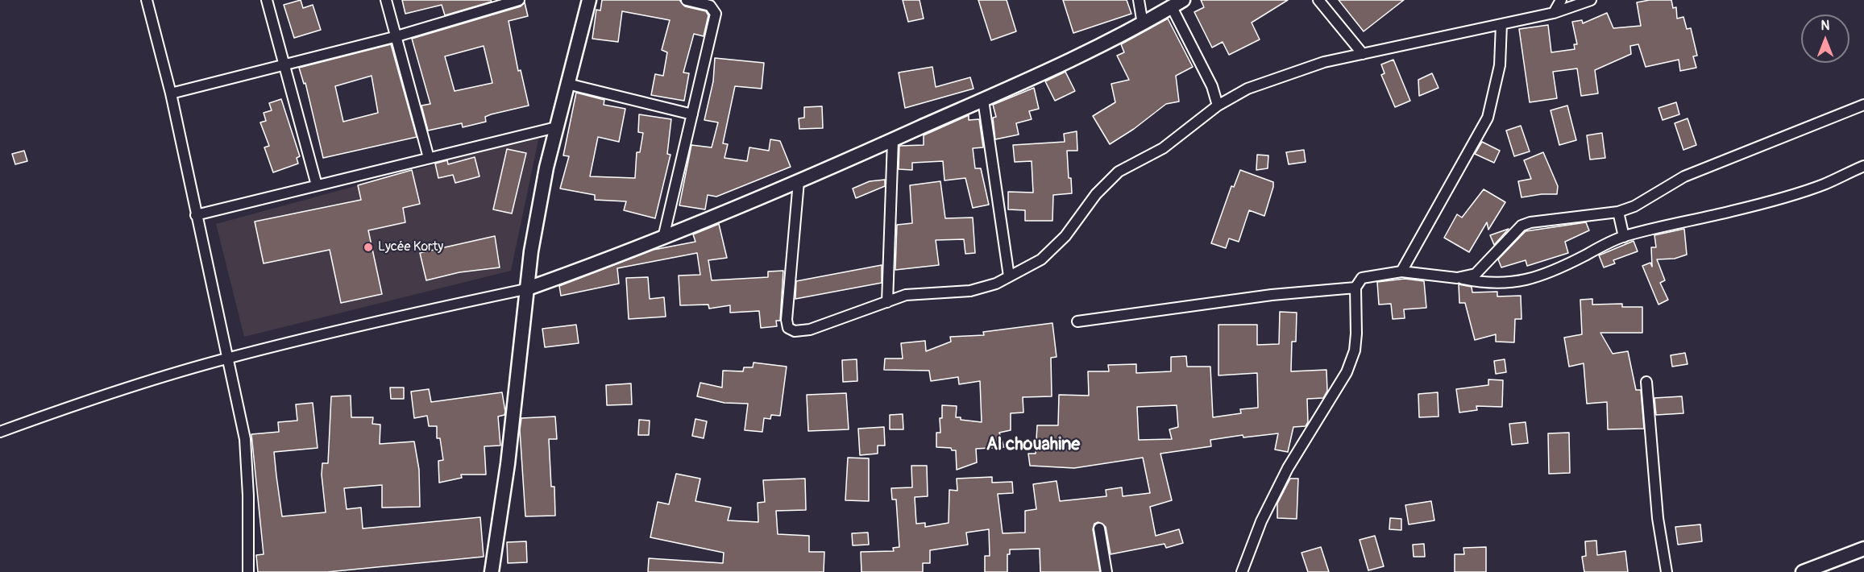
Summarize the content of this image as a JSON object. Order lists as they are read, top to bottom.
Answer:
{
  "districts": ["Al chouahine"],
  "places": ["Lycée Korty"],
  "north": "top"
}
